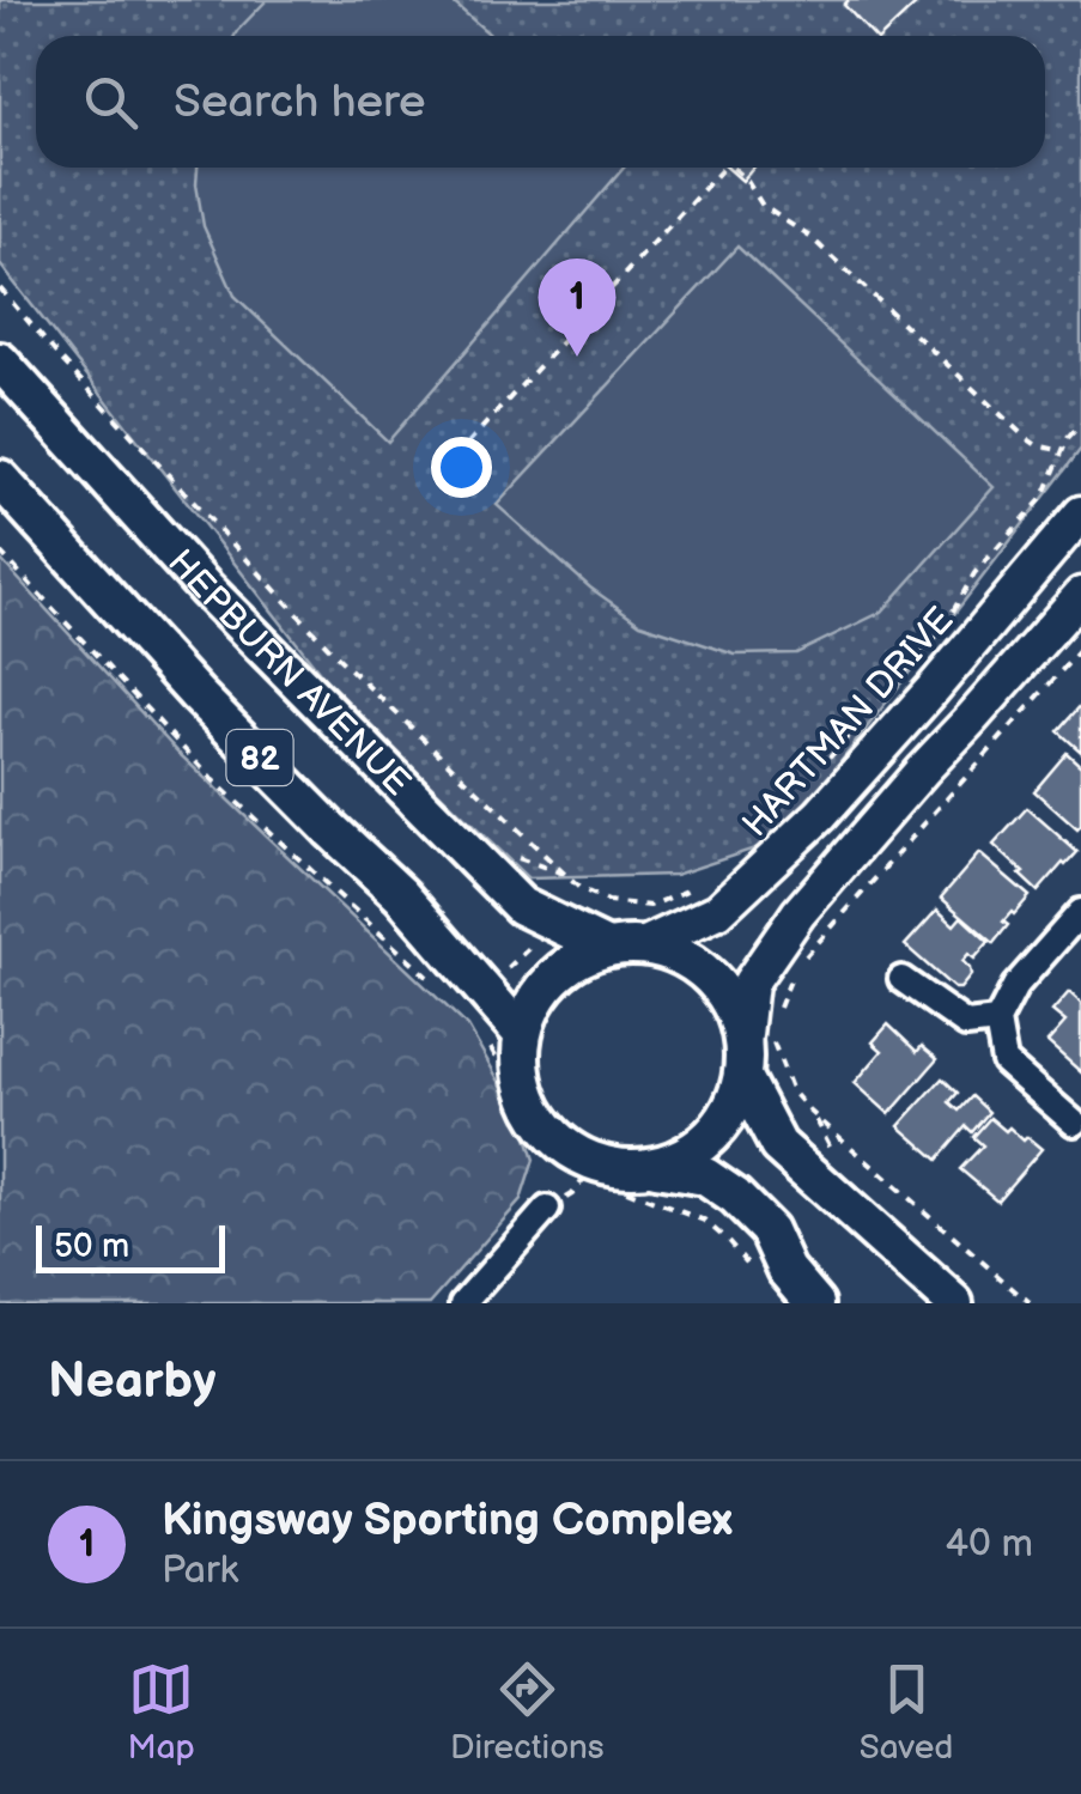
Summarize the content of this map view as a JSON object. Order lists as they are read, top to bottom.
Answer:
{
  "streets": {
    "main road": ["HEPBURN AVENUE", "HARTMAN DRIVE", "82"]
  },
  "crossings": [
    ["HEPBURN AVENUE", "HARTMAN DRIVE"],
    ["HEPBURN AVENUE", "82"],
    ["HARTMAN DRIVE", "82"]
  ],
  "scale_bar": "50 m",
  "page": {
    "search": "Search here",
    "pins": "1",
    "scale": "50 m",
    "heading": "Nearby",
    "list": [
      {
        "mark": "1",
        "name": "Kingsway Sporting Complex",
        "note": "Park",
        "value": "40 m"
      }
    ],
    "nav": ["Map", "Directions", "Saved"]
  }
}
